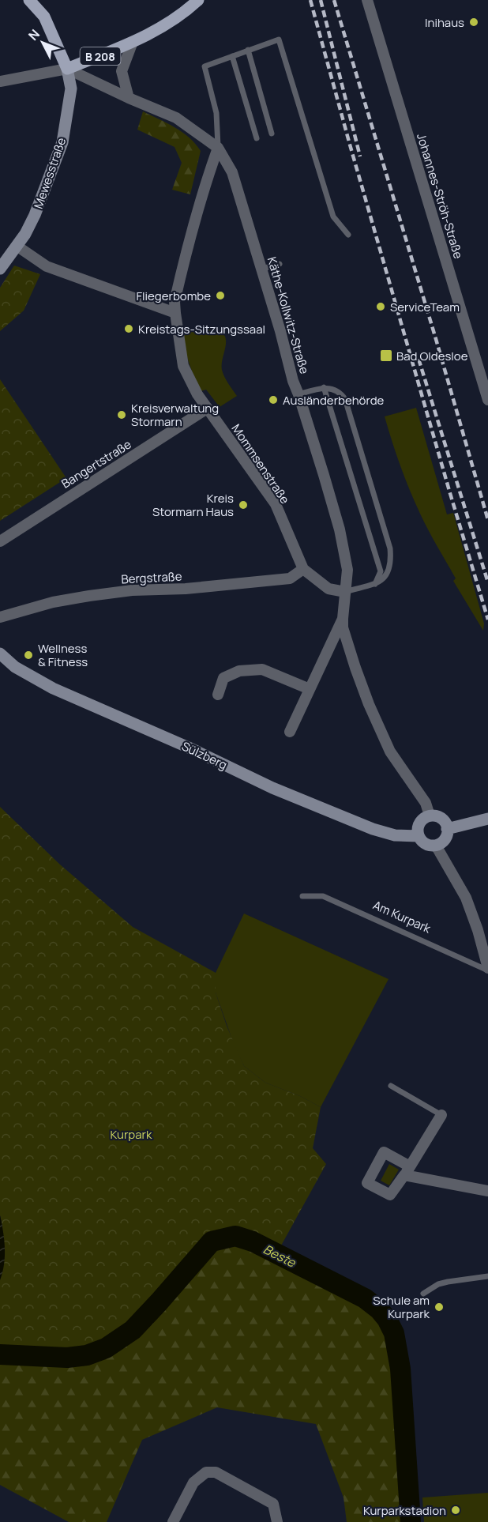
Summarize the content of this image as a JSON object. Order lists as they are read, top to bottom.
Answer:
{
  "streets": {
    "main road": ["B 208"],
    "street": [
      "Mewesstraße",
      "Johannes-Ströh-Straße",
      "Käthe-Kollwitz-Straße",
      "Bangertstraße",
      "Mommsenstraße",
      "Bergstraße",
      "Sülzberg",
      "Am Kurpark"
    ]
  },
  "crossings": [
    ["B 208", "Mewesstraße"],
    ["B 208", "Käthe-Kollwitz-Straße"],
    ["Mewesstraße", "Käthe-Kollwitz-Straße"],
    ["Käthe-Kollwitz-Straße", "Mommsenstraße"],
    ["Bangertstraße", "Mommsenstraße"],
    ["Mommsenstraße", "Bergstraße"],
    ["Sülzberg", "Am Kurpark"]
  ],
  "water": ["Beste"],
  "parks": ["Kurpark"],
  "places": {
    "other": [
      "Inihaus",
      "Fliegerbombe",
      "ServiceTeam",
      "Kreistags-Sitzungssaal",
      "Ausländerbehörde",
      "Kreisverwaltung Stormarn",
      "Kreis Stormarn Haus",
      "Wellness & Fitness",
      "Schule am Kurpark",
      "Kurparkstadion"
    ],
    "transit": ["Bad Oldesloe"]
  },
  "north": "top left"
}
